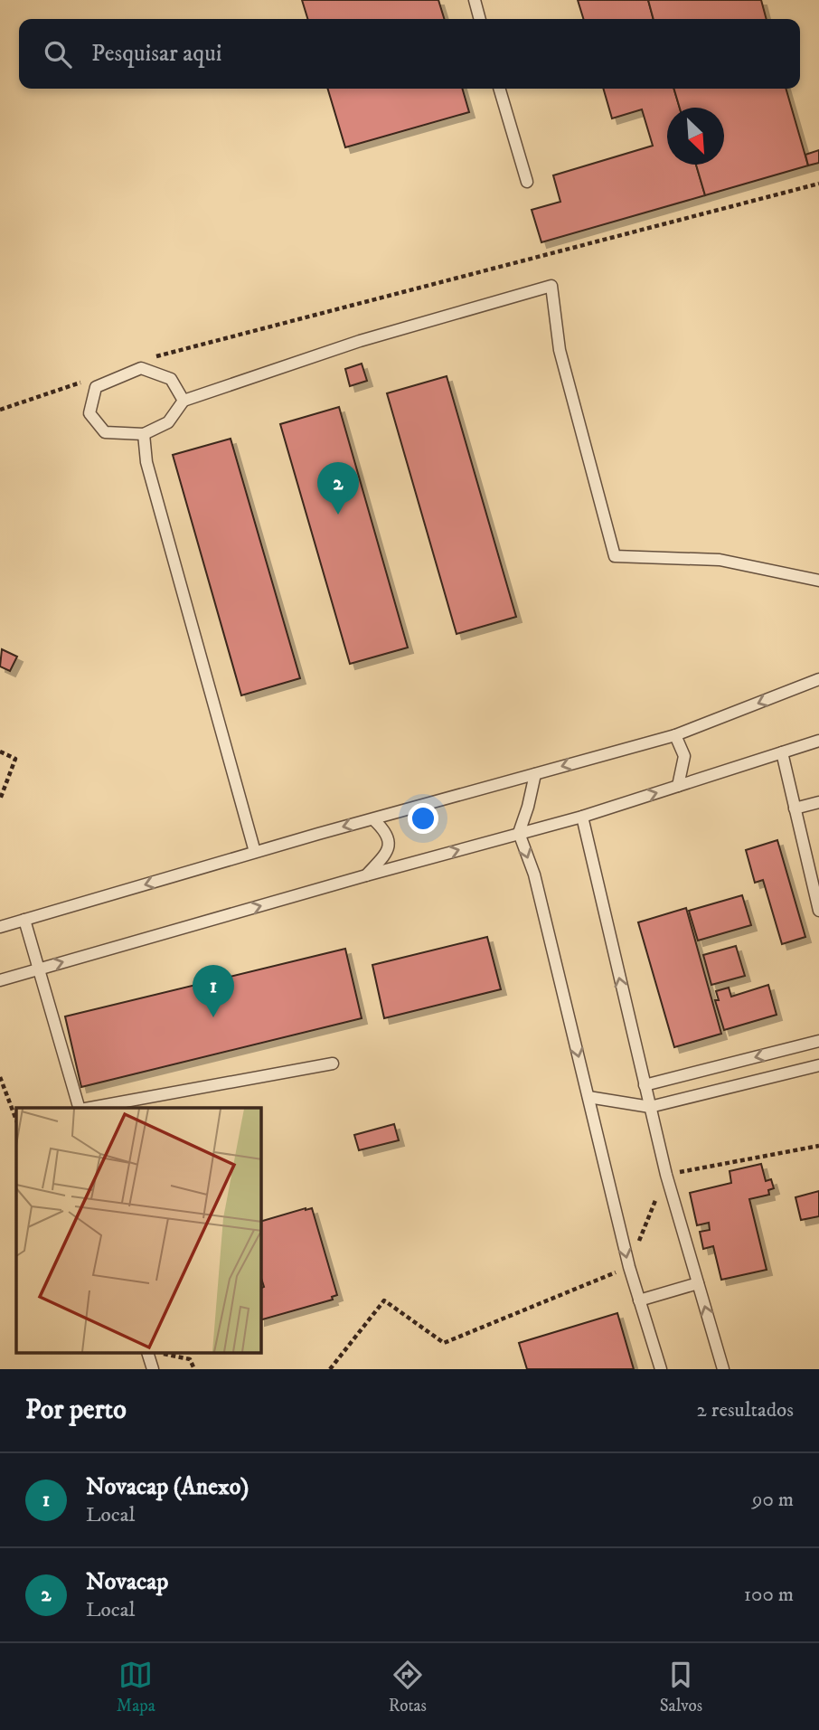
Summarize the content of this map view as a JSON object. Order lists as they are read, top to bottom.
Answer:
{
  "north": "bottom right",
  "page": {
    "search": "Pesquisar aqui",
    "pins": ["2", "1"],
    "heading": ["Por perto", "2 resultados"],
    "list": [
      {
        "mark": "1",
        "name": "Novacap (Anexo)",
        "note": "Local",
        "value": "90 m"
      },
      {
        "mark": "2",
        "name": "Novacap",
        "note": "Local",
        "value": "100 m"
      }
    ],
    "nav": ["Mapa", "Rotas", "Salvos"]
  }
}
